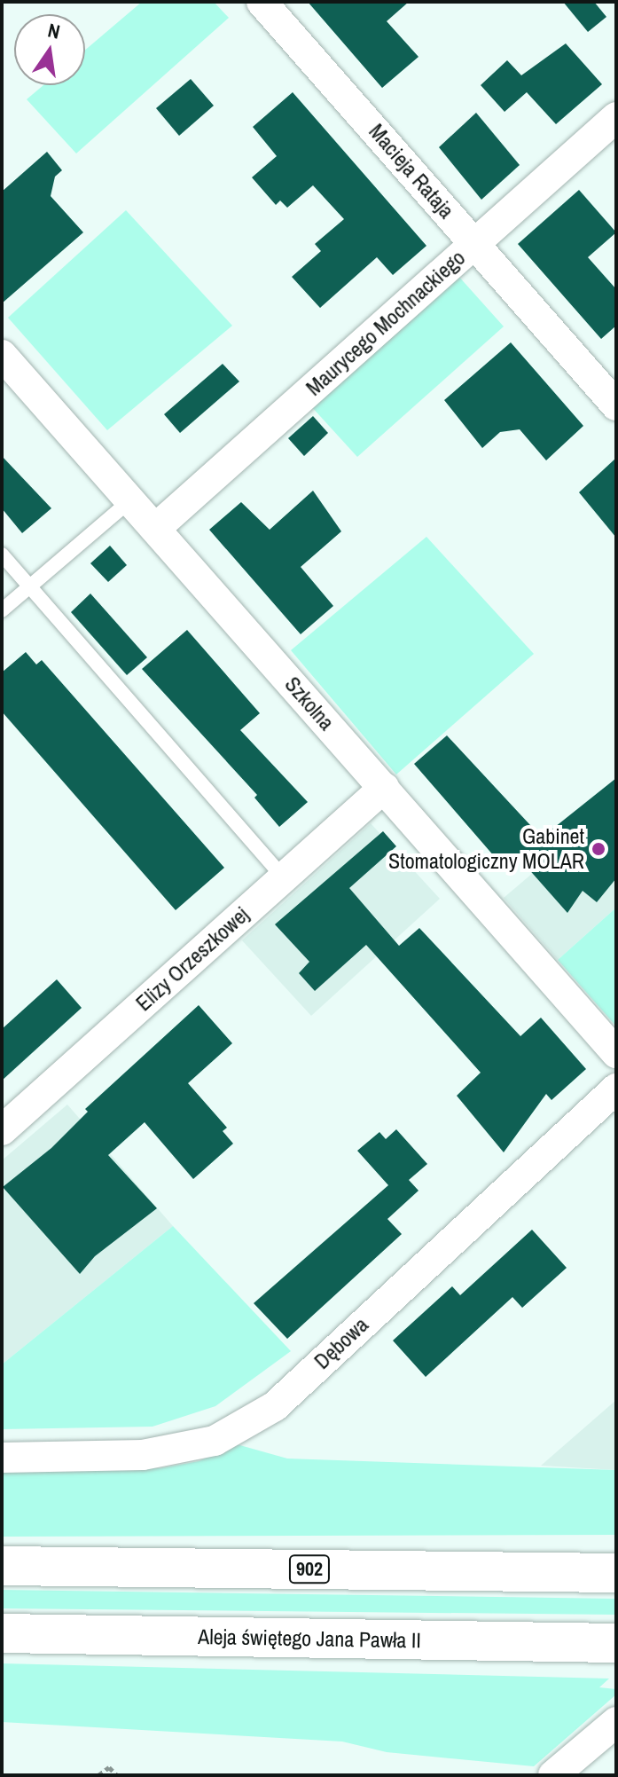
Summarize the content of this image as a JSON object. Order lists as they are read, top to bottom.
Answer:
{
  "streets": {
    "main road": ["902", "Aleja świętego Jana Pawła II"],
    "street": [
      "Macieja Rataja",
      "Maurycego Mochnackiego",
      "Szkolna",
      "Elizy Orzeszkowej",
      "Dębowa"
    ]
  },
  "crossings": [
    ["Macieja Rataja", "Maurycego Mochnackiego"],
    ["Maurycego Mochnackiego", "Szkolna"],
    ["Szkolna", "Elizy Orzeszkowej"]
  ],
  "places": ["Gabinet Stomatologiczny MOLAR"],
  "north": "top"
}
